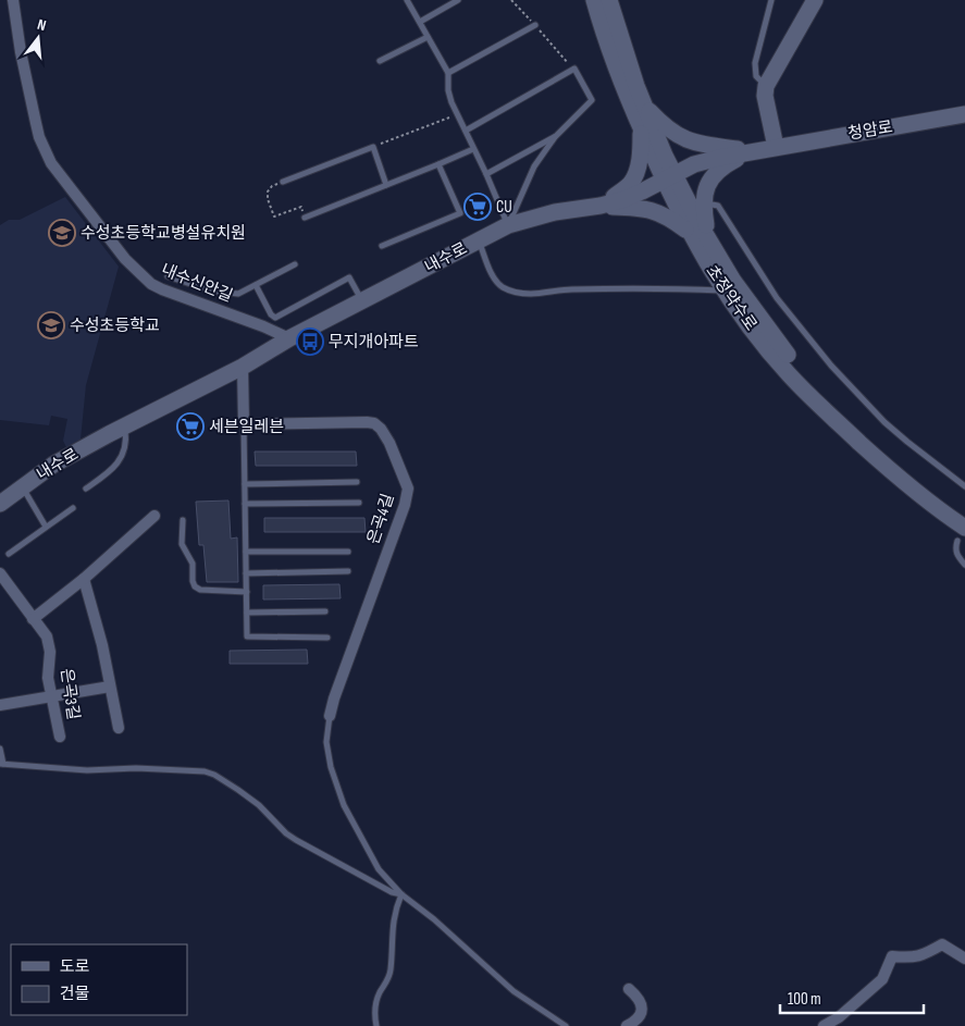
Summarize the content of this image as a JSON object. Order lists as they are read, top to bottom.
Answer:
{
  "streets": {
    "main road": ["청암로", "내수로", "초정약수로"],
    "street": ["내수신안길", "은곡4길", "은곡3길"]
  },
  "crossings": [
    ["청암로", "내수로"],
    ["내수로", "내수신안길"],
    ["내수로", "초정약수로"]
  ],
  "places": {
    "supermarket": ["CU", "세븐일레븐"],
    "school or university": ["수성초등학교병설유치원", "수성초등학교"],
    "bus stop": ["무지개아파트"]
  },
  "legend": ["도로", "건물"],
  "scale_bar": "100 m",
  "north": "top"
}
